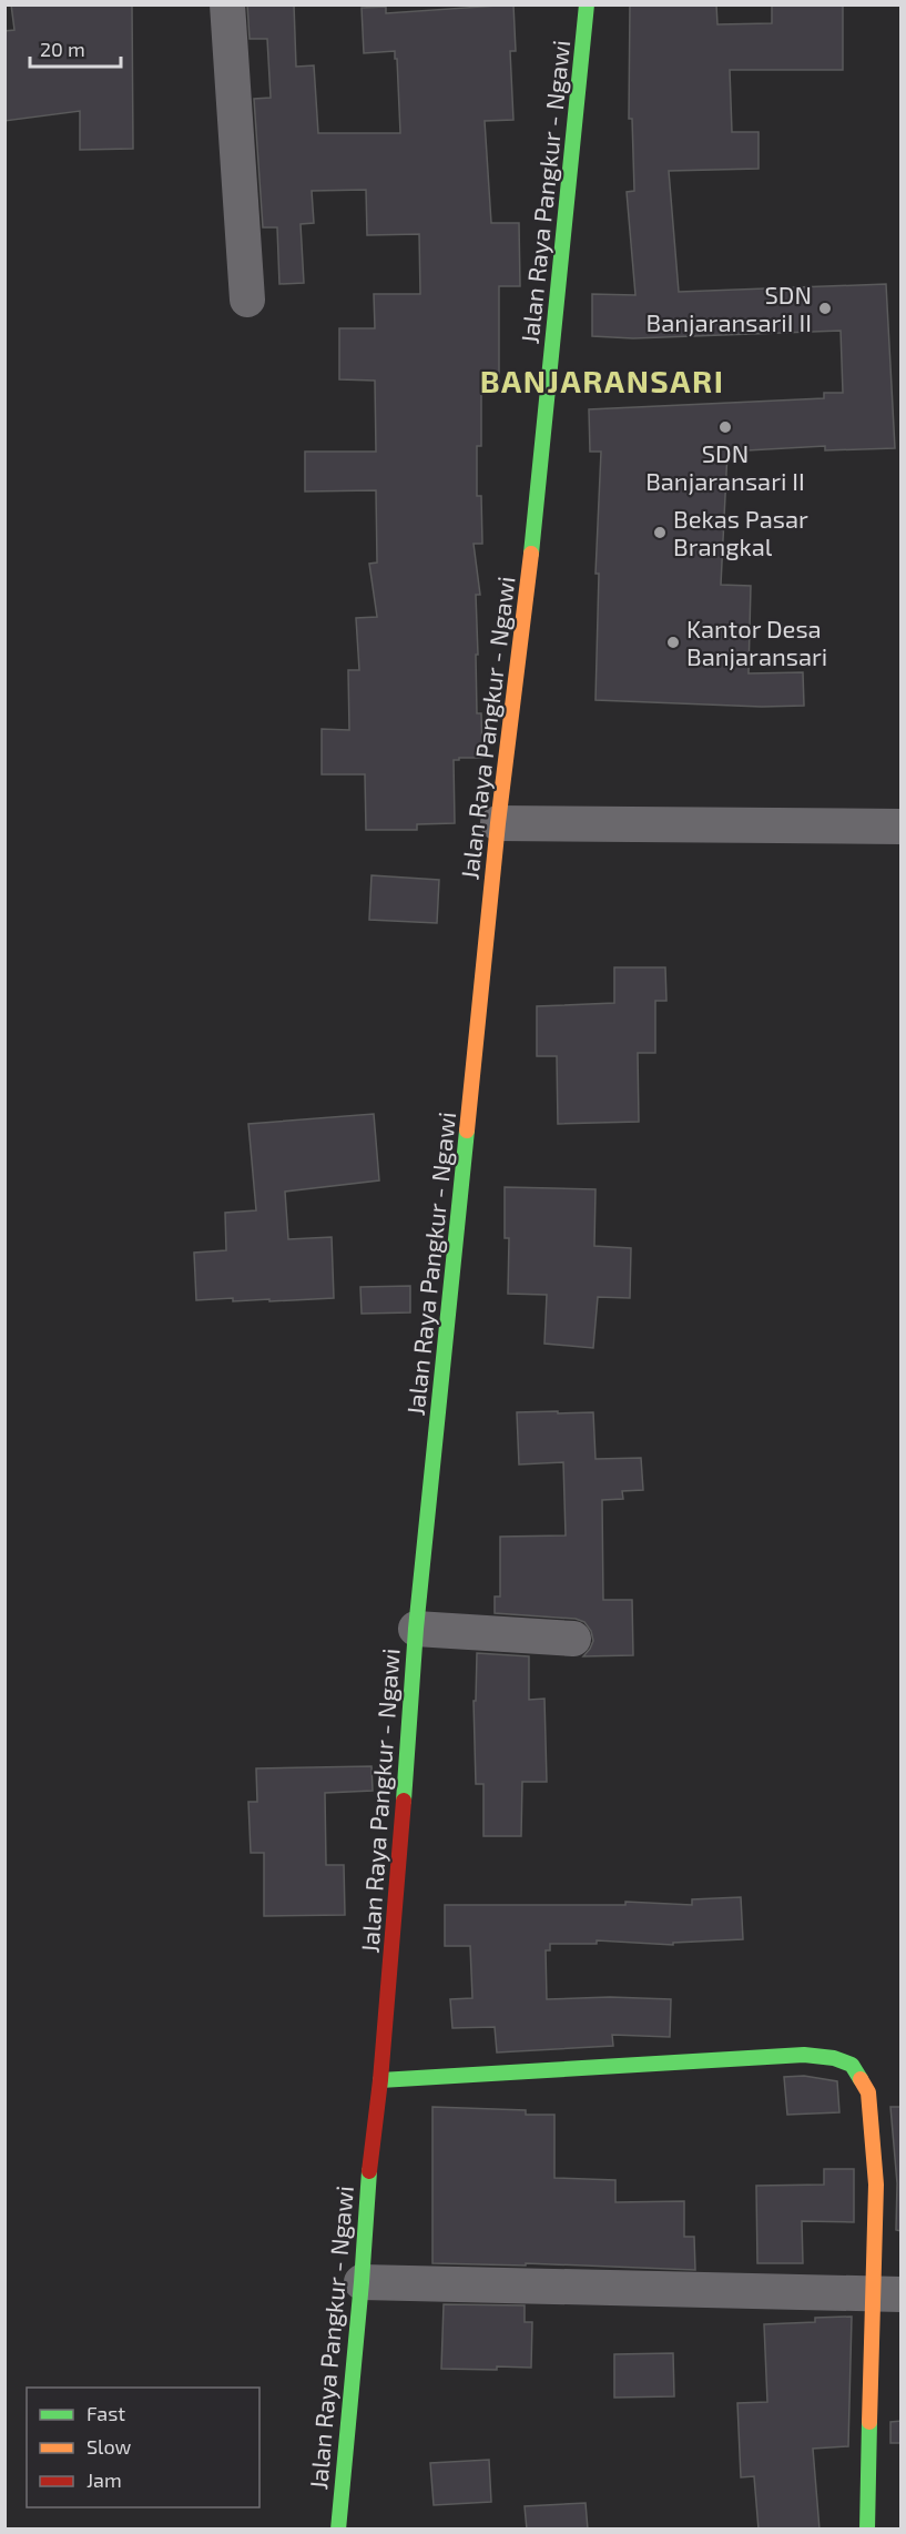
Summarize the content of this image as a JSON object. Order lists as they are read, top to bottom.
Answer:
{
  "streets": {
    "main road": ["Jalan Raya Pangkur - Ngawi"]
  },
  "districts": ["BANJARANSARI"],
  "places": [
    "SDN BanjaransariI II",
    "SDN Banjaransari II",
    "Bekas Pasar Brangkal",
    "Kantor Desa Banjaransari"
  ],
  "legend": ["Fast", "Slow", "Jam"],
  "scale_bar": "20 m"
}
